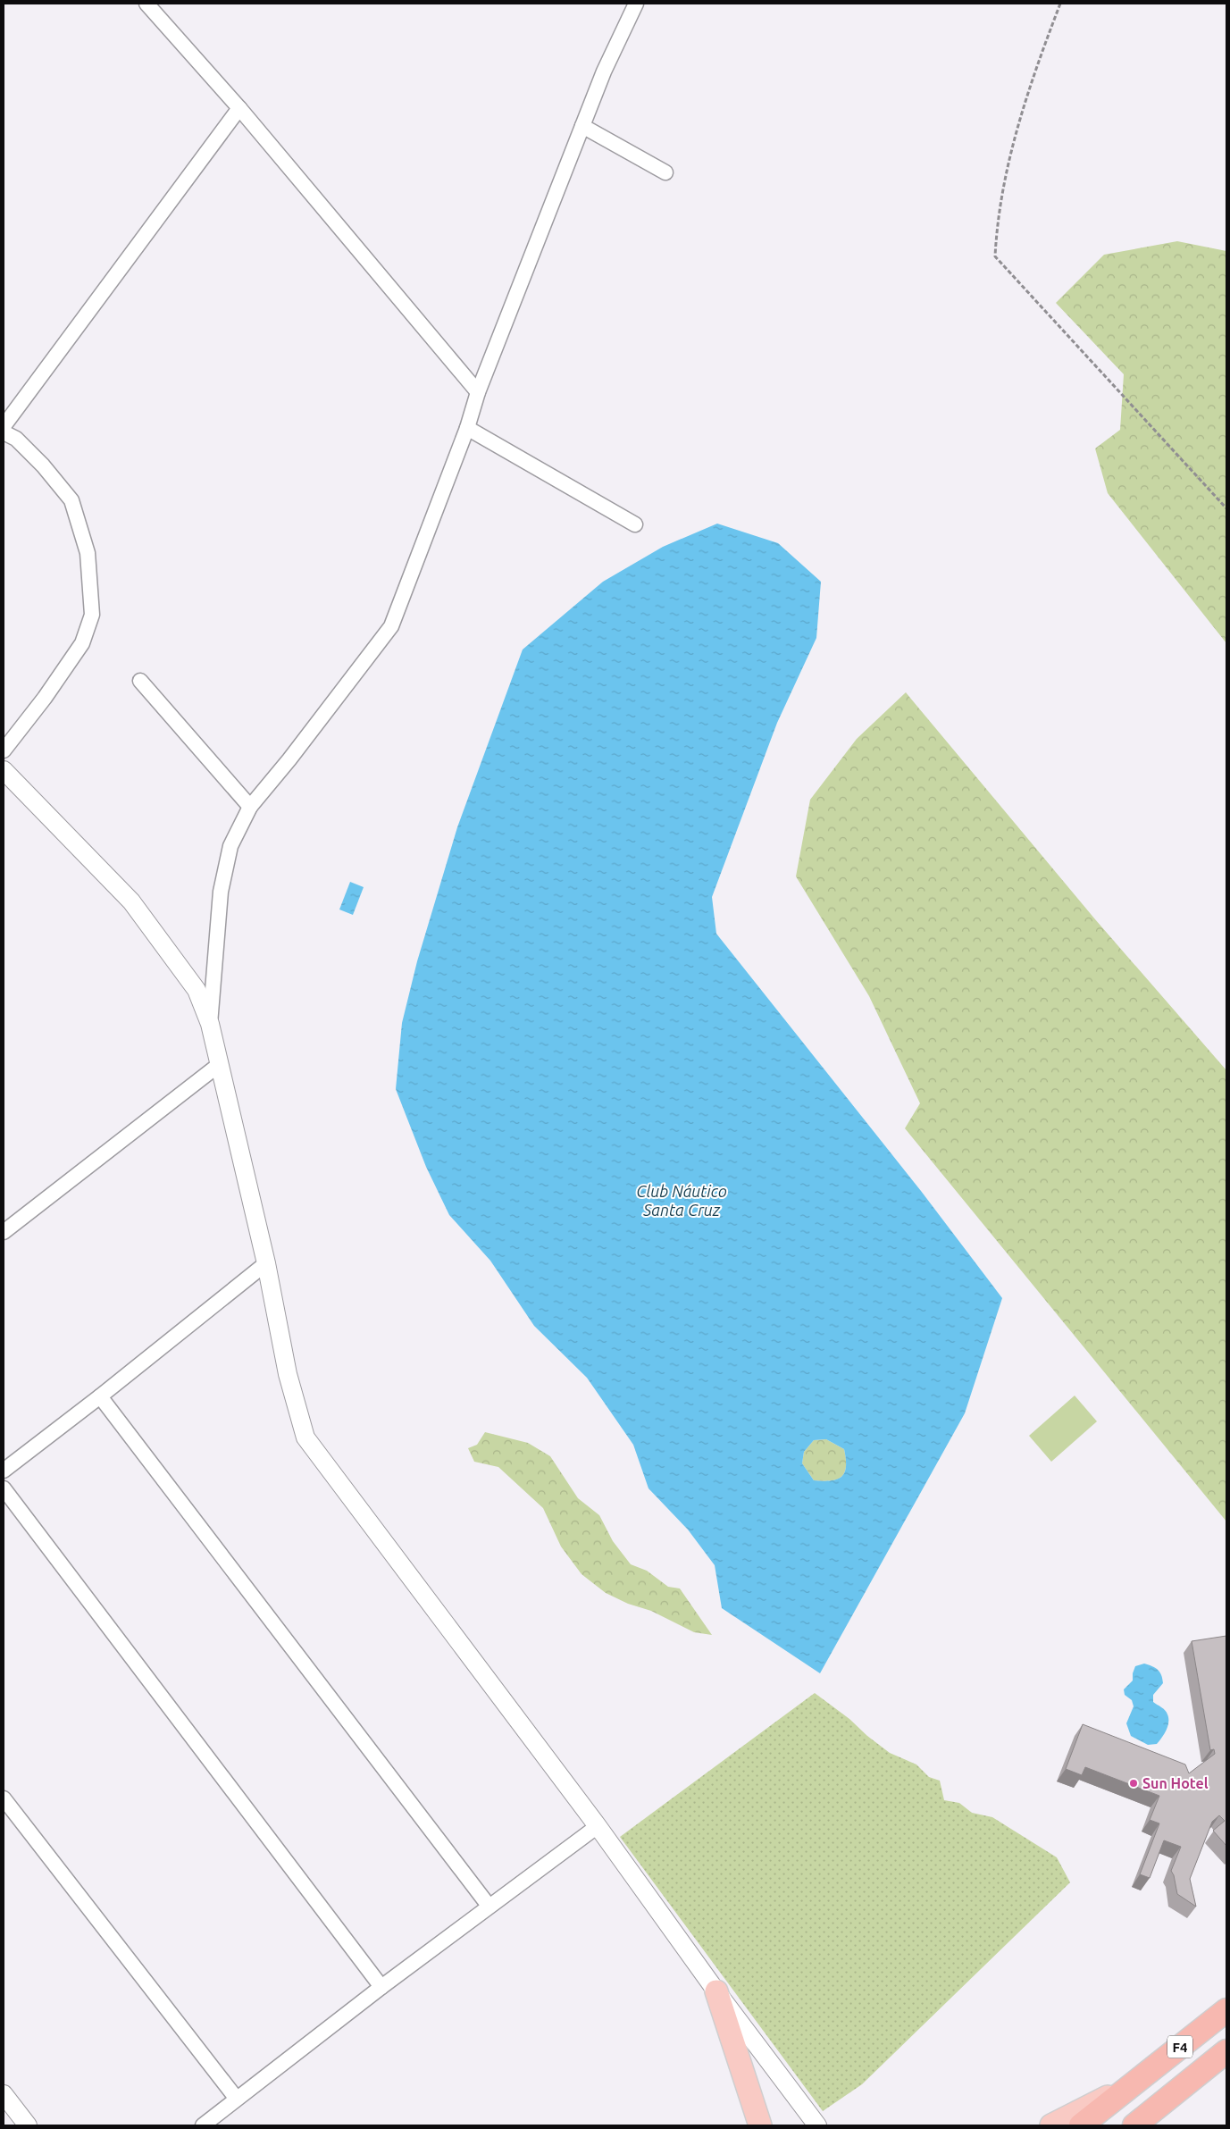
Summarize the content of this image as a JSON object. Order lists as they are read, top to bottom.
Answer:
{
  "streets": {
    "highway": ["F4"]
  },
  "water": ["Club Náutico Santa Cruz"],
  "places": ["Sun Hotel"]
}
